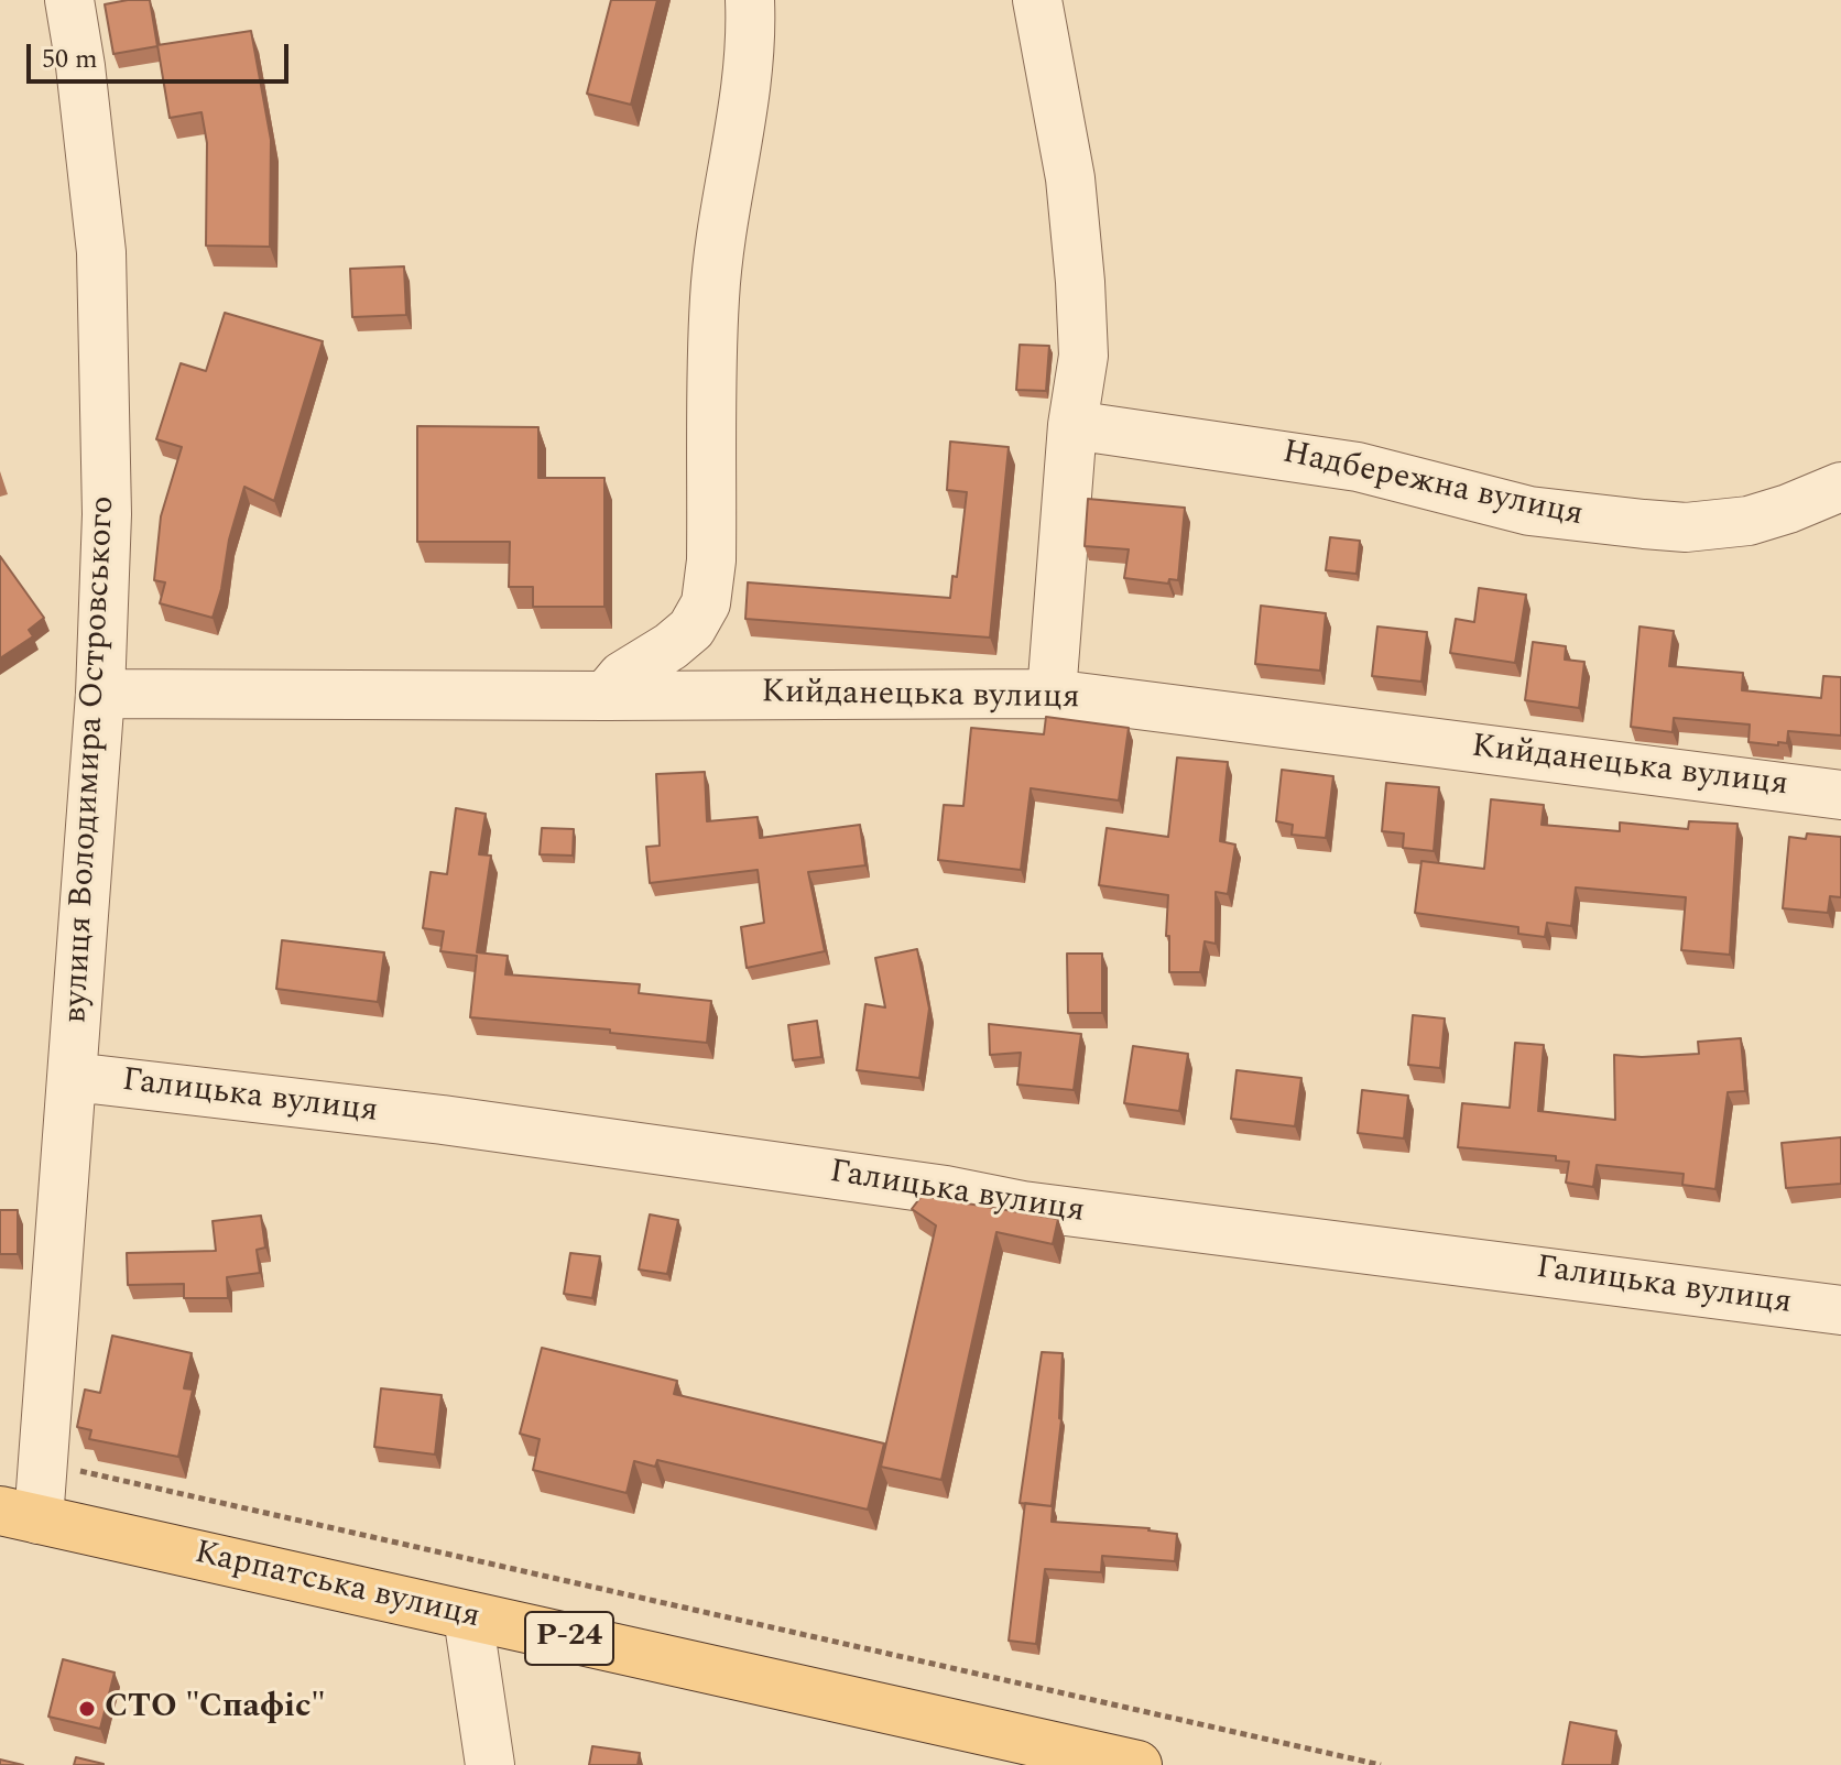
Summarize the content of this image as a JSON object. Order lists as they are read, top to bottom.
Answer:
{
  "streets": {
    "main road": ["Карпатська вулиця", "Р-24"],
    "street": [
      "Надбережна вулиця",
      "Кийданецька вулиця",
      "вулиця Володимира Островського",
      "Галицька вулиця"
    ]
  },
  "crossings": [
    ["Кийданецька вулиця", "вулиця Володимира Островського"],
    ["вулиця Володимира Островського", "Галицька вулиця"],
    ["вулиця Володимира Островського", "Карпатська вулиця"]
  ],
  "places": ["СТО \"Спафіс\""],
  "scale_bar": "50 m"
}
